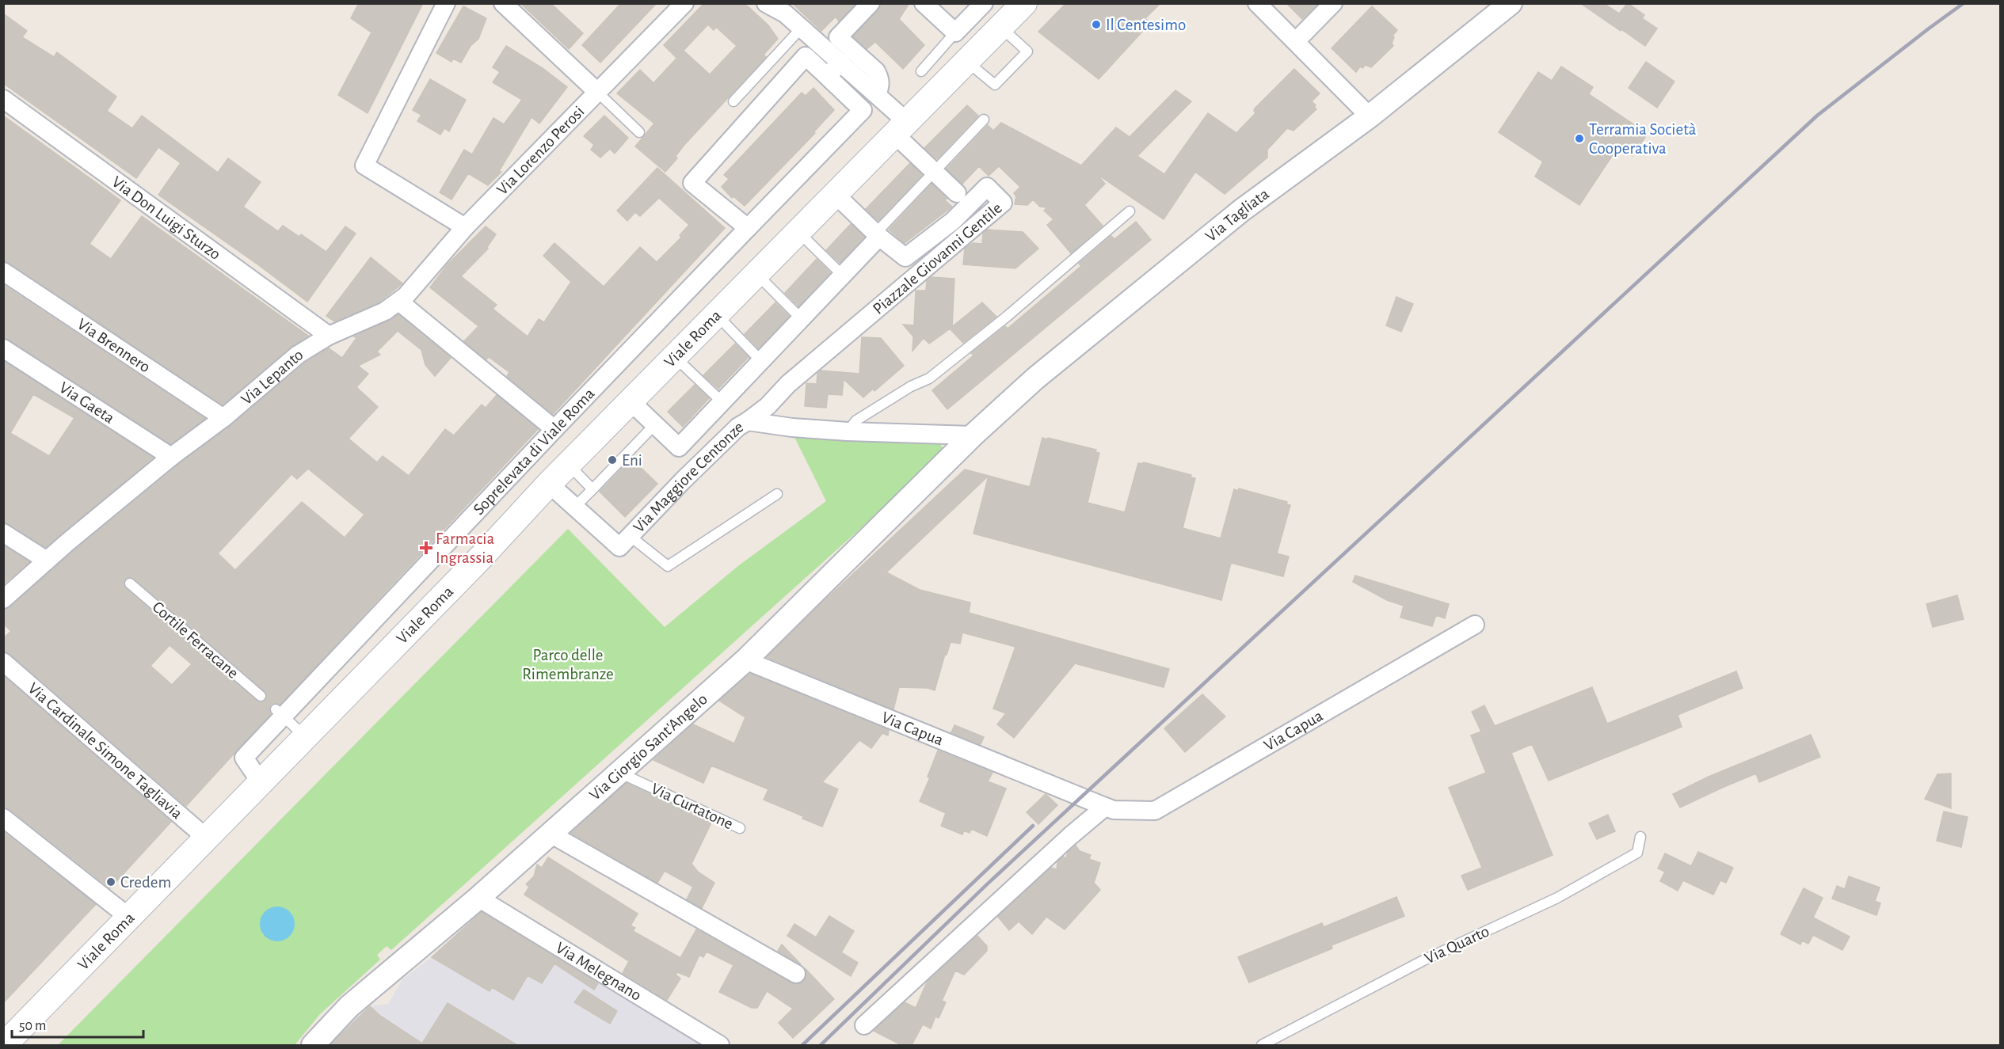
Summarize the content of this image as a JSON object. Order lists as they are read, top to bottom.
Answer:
{
  "streets": {
    "main road": ["Viale Roma"],
    "street": [
      "Via Lorenzo Perosi",
      "Via Tagliata",
      "Via Don Luigi Sturzo",
      "Piazzale Giovanni Gentile",
      "Via Brennero",
      "Via Lepanto",
      "Via Gaeta",
      "Soprelevata di Viale Roma",
      "Via Maggiore Centonze",
      "Via Capua",
      "Via Giorgio Sant'Angelo",
      "Via Cardinale Simone Tagliavia",
      "Via Melegnano"
    ],
    "lane": ["Cortile Ferracane", "Via Curtatone", "Via Quarto"]
  },
  "crossings": [
    ["Via Lorenzo Perosi", "Via Lepanto"],
    ["Via Tagliata", "Via Maggiore Centonze"],
    ["Via Tagliata", "Via Giorgio Sant'Angelo"],
    ["Via Don Luigi Sturzo", "Via Lepanto"],
    ["Piazzale Giovanni Gentile", "Viale Roma"],
    ["Piazzale Giovanni Gentile", "Via Maggiore Centonze"],
    ["Viale Roma", "Soprelevata di Viale Roma"],
    ["Viale Roma", "Via Maggiore Centonze"],
    ["Viale Roma", "Via Cardinale Simone Tagliavia"],
    ["Via Brennero", "Via Lepanto"],
    ["Via Lepanto", "Via Gaeta"],
    ["Via Maggiore Centonze", "Via Giorgio Sant'Angelo"],
    ["Via Capua", "Via Giorgio Sant'Angelo"],
    ["Via Giorgio Sant'Angelo", "Via Curtatone"],
    ["Via Giorgio Sant'Angelo", "Via Melegnano"]
  ],
  "parks": ["Parco delle Rimembranze"],
  "places": {
    "other": [
      "Il Centesimo",
      "Terramia Società Cooperativa",
      "Eni",
      "Credem"
    ],
    "health": ["Farmacia Ingrassia"]
  },
  "scale_bar": "50 m"
}
